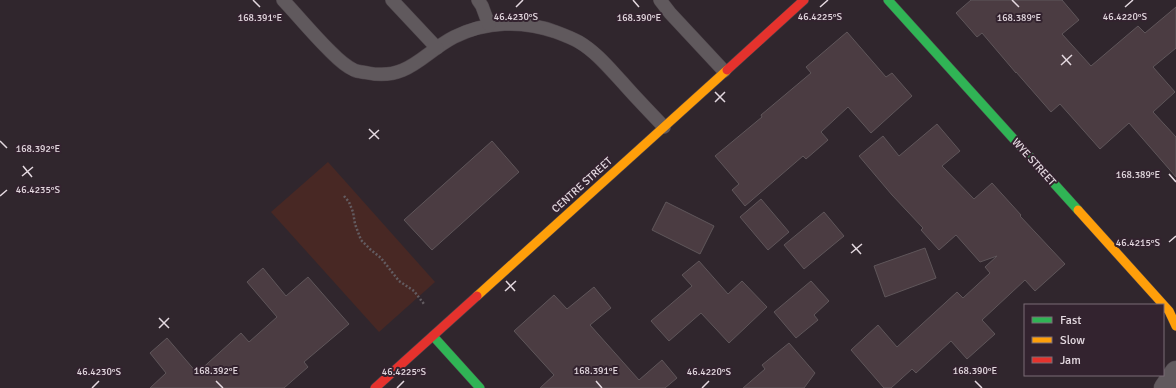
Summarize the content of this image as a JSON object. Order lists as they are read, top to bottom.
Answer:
{
  "streets": {
    "street": ["WYE STREET", "CENTRE STREET"]
  },
  "legend": ["Fast", "Slow", "Jam"],
  "coordinates": [
    "46.4230°S",
    "46.4225°S",
    "46.4220°S",
    "168.391°E",
    "168.390°E",
    "168.389°E",
    "168.392°E",
    "46.4235°S",
    "46.4215°S"
  ]
}
